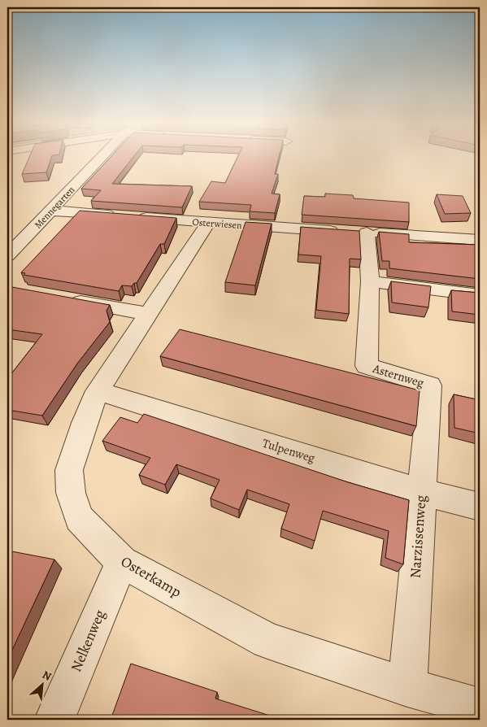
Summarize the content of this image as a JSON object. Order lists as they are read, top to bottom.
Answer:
{
  "streets": {
    "street": [
      "Mennegarten",
      "Osterwiesen",
      "Asternweg",
      "Tulpenweg",
      "Narzissenweg",
      "Osterkamp",
      "Nelkenweg"
    ]
  },
  "crossings": [
    ["Mennegarten", "Osterwiesen"],
    ["Osterwiesen", "Osterkamp"],
    ["Asternweg", "Narzissenweg"],
    ["Tulpenweg", "Narzissenweg"],
    ["Tulpenweg", "Osterkamp"],
    ["Narzissenweg", "Osterkamp"],
    ["Osterkamp", "Nelkenweg"]
  ],
  "north": "top right"
}
